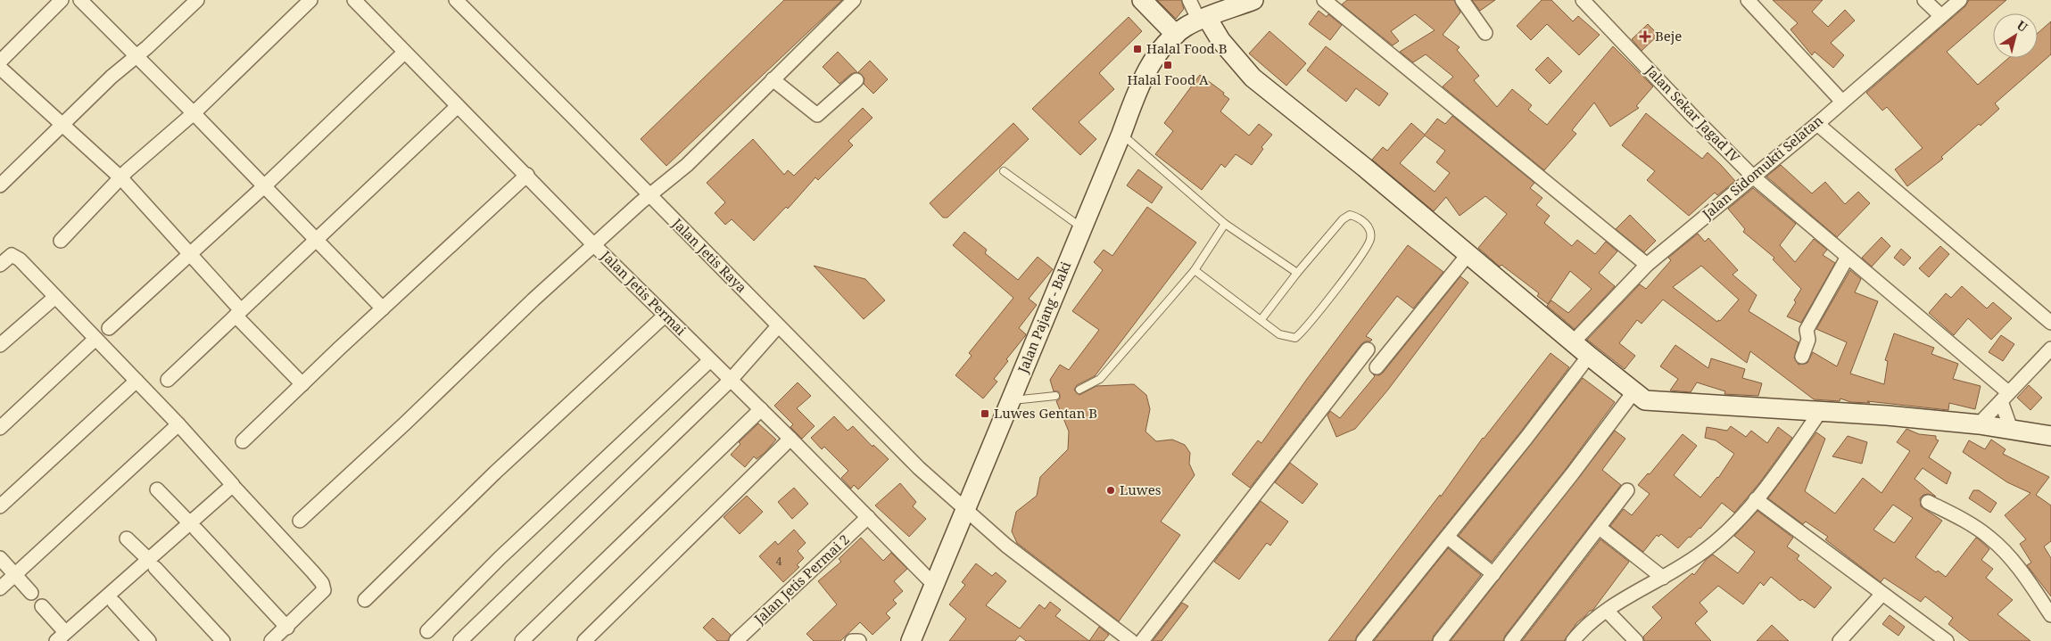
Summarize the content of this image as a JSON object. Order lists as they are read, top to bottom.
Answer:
{
  "streets": {
    "main road": ["Jalan Pajang - Baki"],
    "street": [
      "Jalan Sekar Jagad IV",
      "Jalan Sidomukti Selatan",
      "Jalan Jetis Raya",
      "Jalan Jetis Permai",
      "Jalan Jetis Permai 2"
    ]
  },
  "crossings": [
    ["Jalan Sekar Jagad IV", "Jalan Sidomukti Selatan"],
    ["Jalan Jetis Raya", "Jalan Pajang - Baki"],
    ["Jalan Jetis Permai", "Jalan Pajang - Baki"],
    ["Jalan Jetis Permai", "Jalan Jetis Permai 2"]
  ],
  "places": {
    "health": ["Beje"],
    "transit": ["Halal Food B", "Halal Food A", "Luwes Gentan B"],
    "other": ["Luwes"]
  },
  "house_numbers": ["4"],
  "north": "top right"
}
